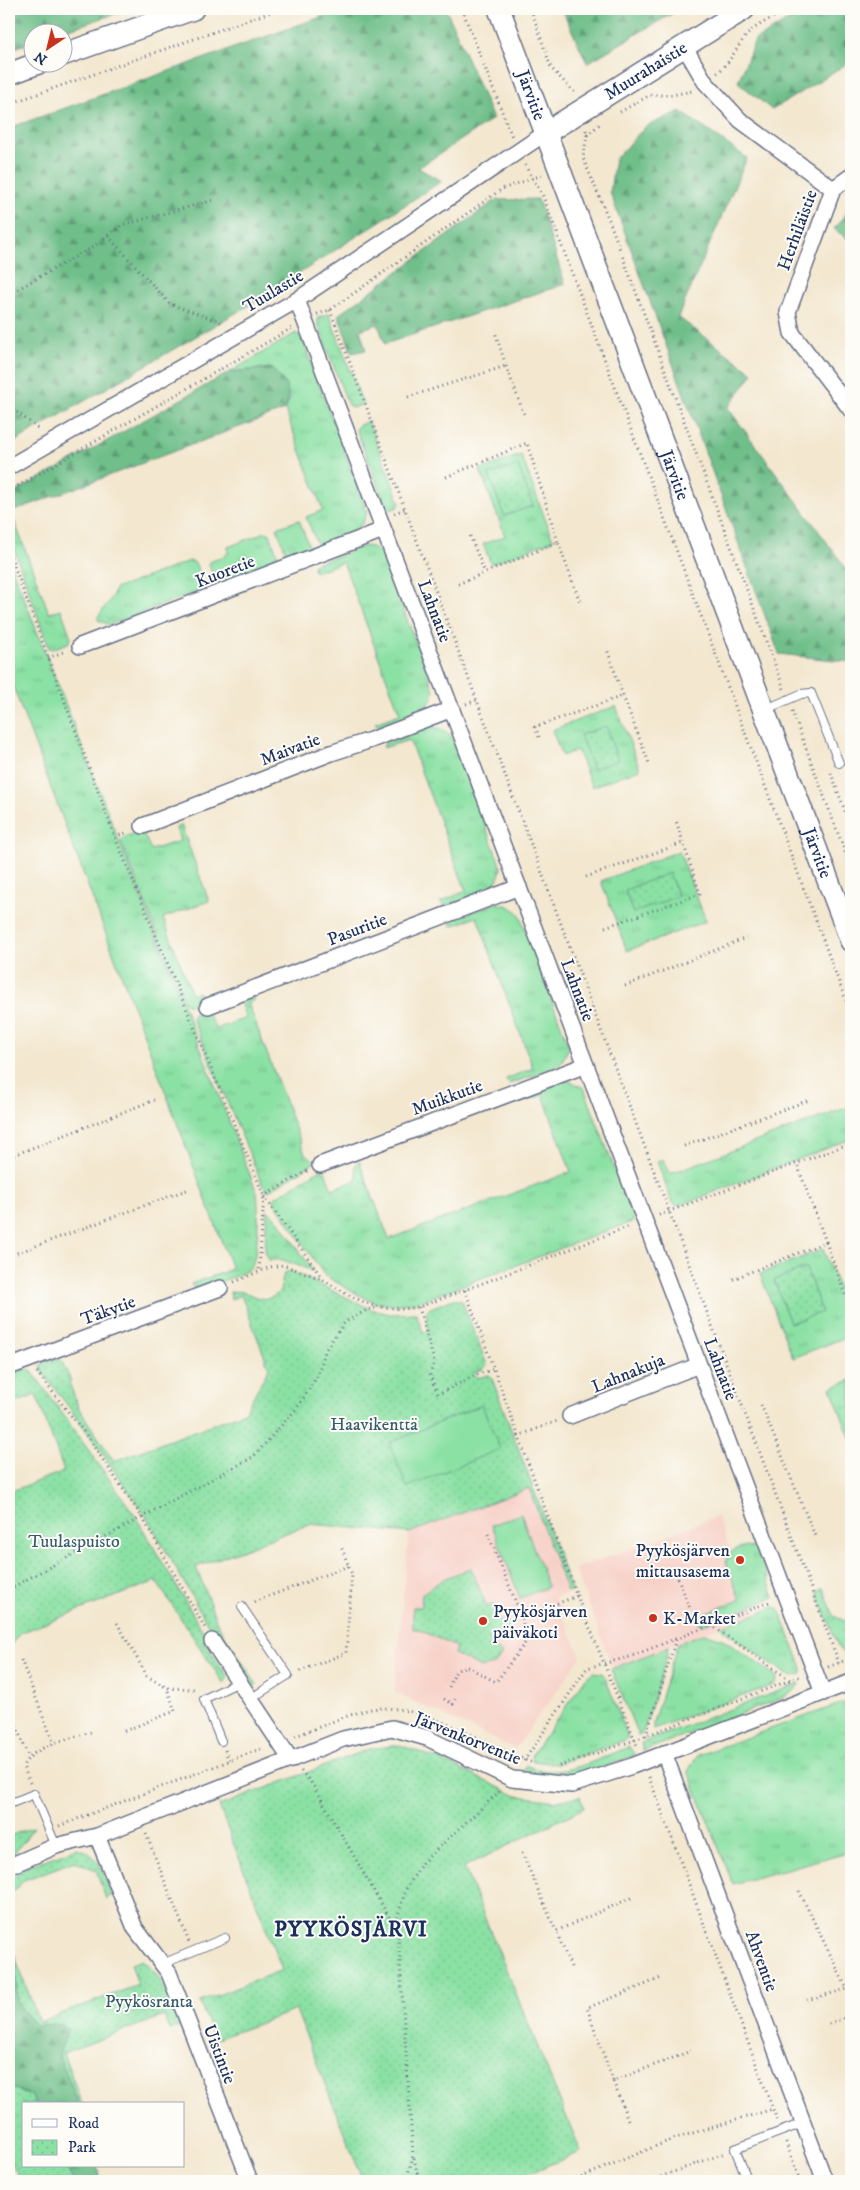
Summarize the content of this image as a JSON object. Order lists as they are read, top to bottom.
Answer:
{
  "streets": {
    "street": [
      "Muurahaistie",
      "Järvitie",
      "Herhiläistie",
      "Tuulastie",
      "Kuoretie",
      "Lahnatie",
      "Maivatie",
      "Pasuritie",
      "Muikkutie",
      "Täkytie",
      "Lahnakuja",
      "Järvenkorventie",
      "Ahventie",
      "Uistintie"
    ]
  },
  "crossings": [
    ["Muurahaistie", "Järvitie"],
    ["Muurahaistie", "Herhiläistie"],
    ["Muurahaistie", "Tuulastie"],
    ["Järvitie", "Tuulastie"],
    ["Tuulastie", "Lahnatie"],
    ["Kuoretie", "Lahnatie"],
    ["Lahnatie", "Maivatie"],
    ["Lahnatie", "Pasuritie"],
    ["Lahnatie", "Muikkutie"],
    ["Lahnatie", "Lahnakuja"],
    ["Lahnatie", "Järvenkorventie"],
    ["Järvenkorventie", "Ahventie"],
    ["Järvenkorventie", "Uistintie"]
  ],
  "districts": ["PYYKÖSJÄRVI"],
  "parks": ["Haavikenttä", "Tuulaspuisto", "Pyykösranta"],
  "places": ["Pyykösjärven mittausasema", "K-Market", "Pyykösjärven päiväkoti"],
  "legend": ["Road", "Park"],
  "north": "bottom left"
}
